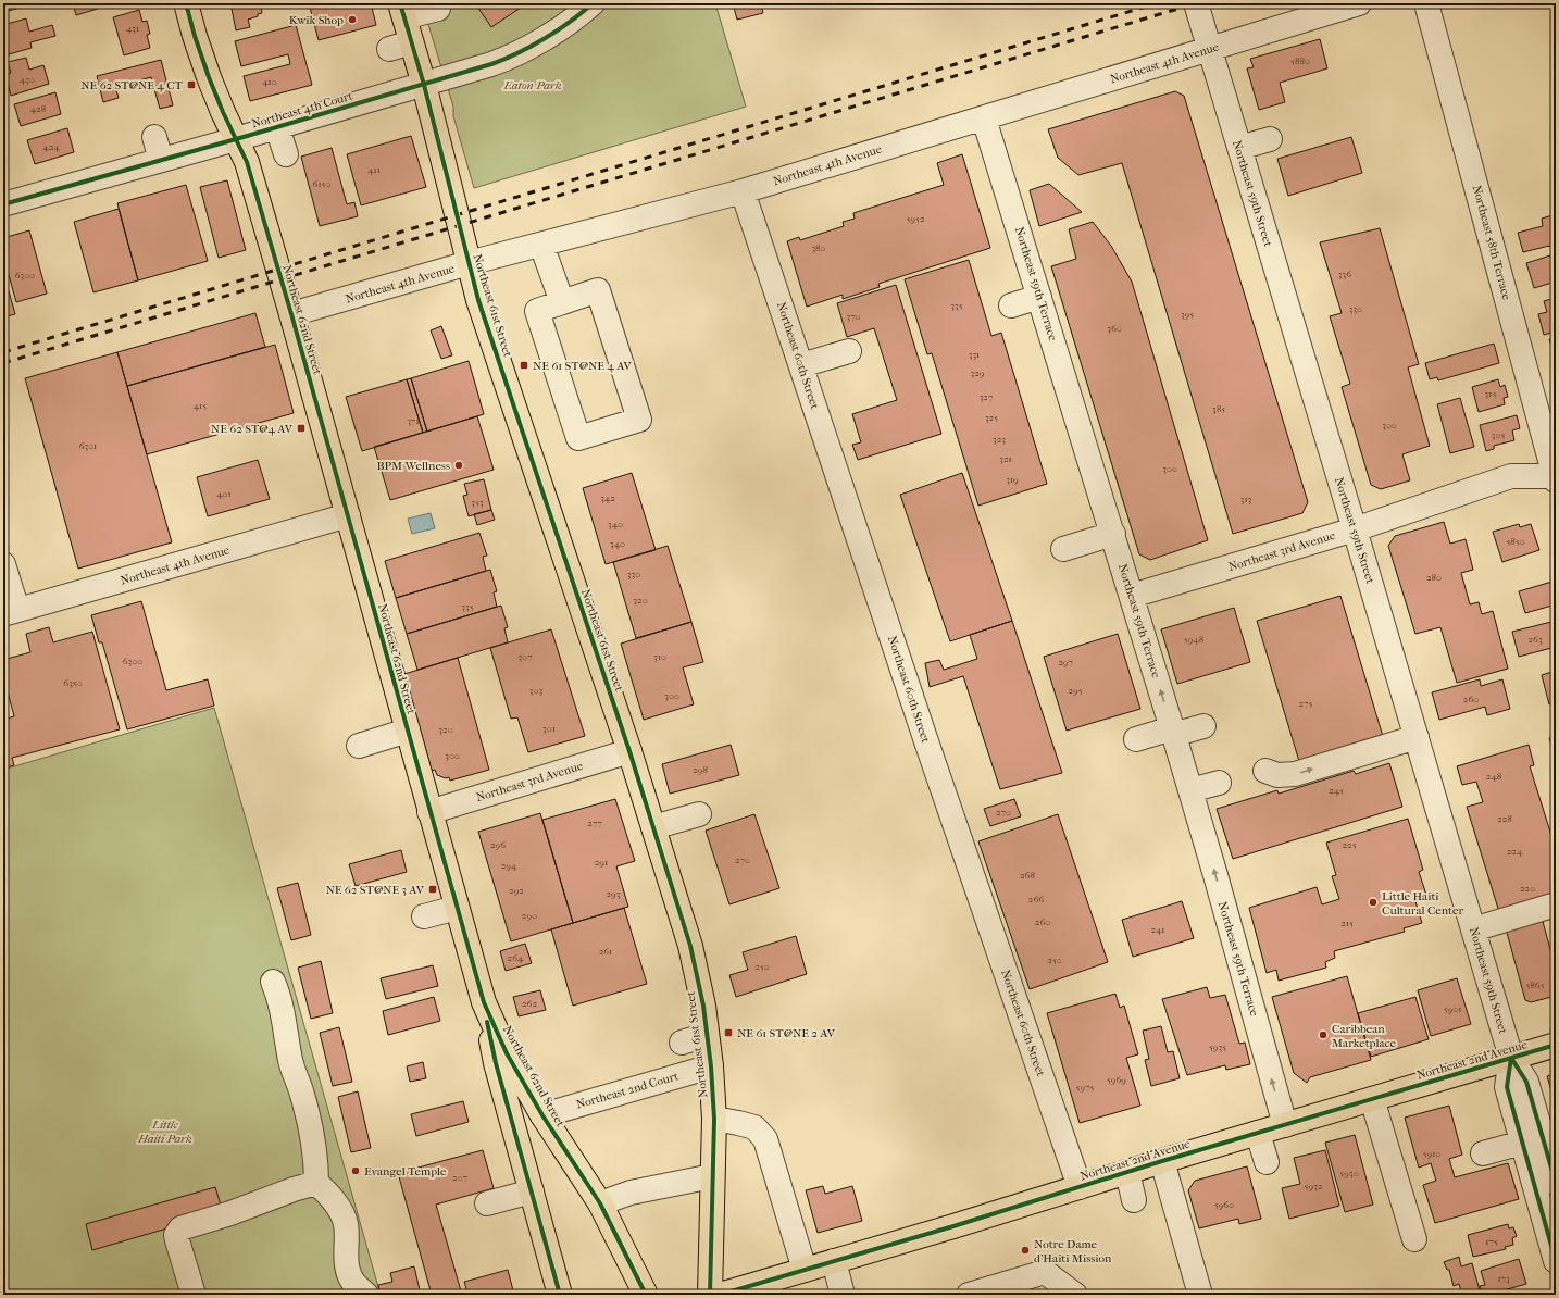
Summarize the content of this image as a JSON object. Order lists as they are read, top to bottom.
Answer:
{
  "streets": {
    "main road": ["Northeast 61st Street", "Northeast 62nd Street", "Northeast 2nd Avenue"],
    "street": [
      "Northeast 4th Avenue",
      "Northeast 4th Court",
      "Northeast 59th Street",
      "Northeast 58th Terrace",
      "Northeast 59th Terrace",
      "Northeast 60th Street",
      "Northeast 3rd Avenue",
      "Northeast 2nd Court"
    ]
  },
  "crossings": [
    ["Northeast 4th Avenue", "Northeast 59th Street"],
    ["Northeast 4th Avenue", "Northeast 59th Terrace"],
    ["Northeast 4th Avenue", "Northeast 61st Street"],
    ["Northeast 4th Avenue", "Northeast 62nd Street"],
    ["Northeast 4th Avenue", "Northeast 60th Street"],
    ["Northeast 4th Court", "Northeast 61st Street"],
    ["Northeast 4th Court", "Northeast 62nd Street"],
    ["Northeast 59th Street", "Northeast 3rd Avenue"],
    ["Northeast 59th Street", "Northeast 2nd Avenue"],
    ["Northeast 58th Terrace", "Northeast 3rd Avenue"],
    ["Northeast 59th Terrace", "Northeast 3rd Avenue"],
    ["Northeast 59th Terrace", "Northeast 2nd Avenue"],
    ["Northeast 61st Street", "Northeast 3rd Avenue"],
    ["Northeast 61st Street", "Northeast 2nd Court"],
    ["Northeast 62nd Street", "Northeast 3rd Avenue"],
    ["Northeast 62nd Street", "Northeast 2nd Court"],
    ["Northeast 60th Street", "Northeast 2nd Avenue"]
  ],
  "one_way": ["Northeast 59th Terrace"],
  "parks": ["Eaton Park", "Little Haiti Park"],
  "places": {
    "other": [
      "Kwik Shop",
      "BPM Wellness",
      "Little Haiti Cultural Center",
      "Caribbean Marketplace",
      "Evangel Temple",
      "Notre Dame d'Haiti Mission"
    ],
    "transit": [
      "NE 62 ST@NE 4 CT",
      "NE 61 ST@NE 4 AV",
      "NE 62 ST@4 AV",
      "NE 62 ST@NE 3 AV",
      "NE 61 ST@NE 2 AV"
    ]
  },
  "house_numbers": [
    "431",
    "5880",
    "430",
    "410",
    "428",
    "424",
    "411",
    "6150",
    "5952",
    "380",
    "336",
    "6300",
    "335",
    "330",
    "395",
    "370",
    "360",
    "331",
    "329",
    "315",
    "327",
    "415",
    "385",
    "325",
    "371",
    "300",
    "305",
    "323",
    "6301",
    "321",
    "300",
    "319",
    "401",
    "342",
    "313",
    "353",
    "340",
    "5850",
    "340",
    "330",
    "280",
    "320",
    "335",
    "5948",
    "263",
    "307",
    "310",
    "6300",
    "297",
    "6350",
    "303",
    "295",
    "300",
    "260",
    "275",
    "301",
    "320",
    "300",
    "298",
    "248",
    "245",
    "270",
    "228",
    "277",
    "296",
    "225",
    "224",
    "270",
    "291",
    "294",
    "268",
    "220",
    "292",
    "293",
    "266",
    "290",
    "260",
    "215",
    "241",
    "261",
    "264",
    "250",
    "250",
    "5865",
    "262",
    "5901",
    "5935",
    "5969",
    "5975",
    "5910",
    "5930",
    "207",
    "5932",
    "5960",
    "175",
    "173"
  ]
}
